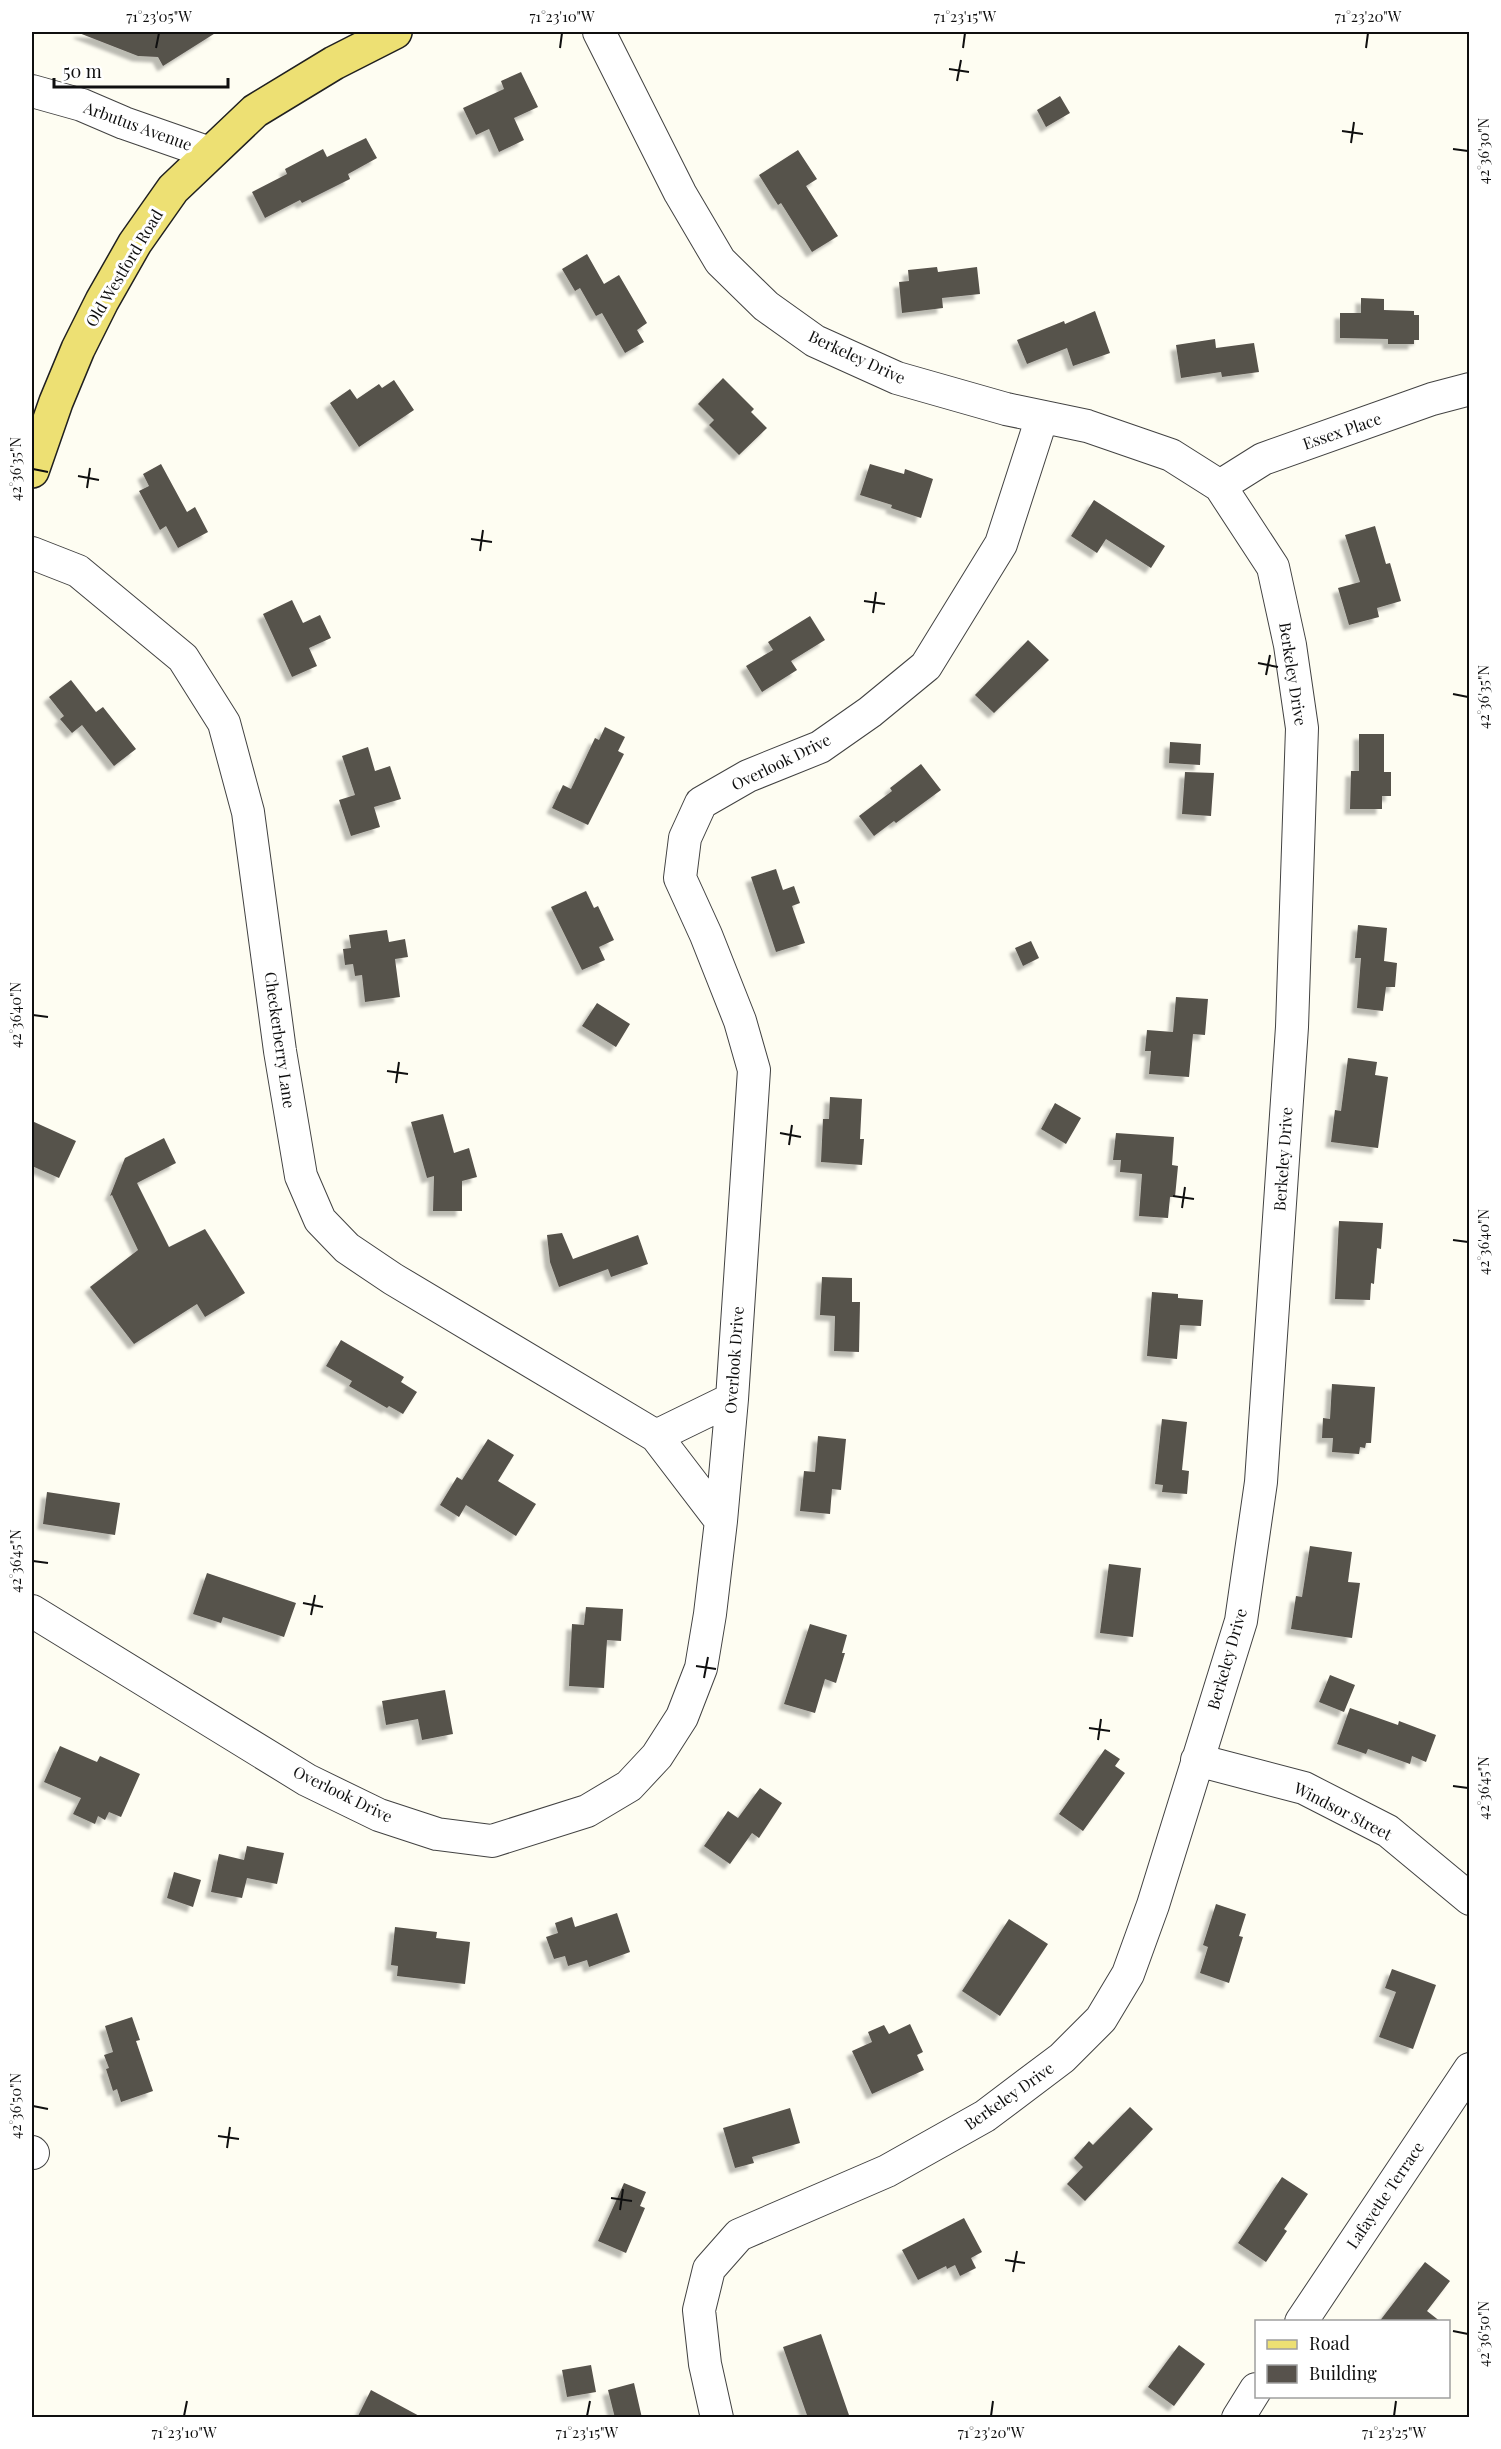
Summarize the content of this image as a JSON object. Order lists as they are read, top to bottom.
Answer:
{
  "streets": {
    "main road": ["Old Westford Road"],
    "street": [
      "Arbutus Avenue",
      "Berkeley Drive",
      "Essex Place",
      "Overlook Drive",
      "Checkerberry Lane",
      "Windsor Street",
      "Lafayette Terrace"
    ]
  },
  "crossings": [
    ["Arbutus Avenue", "Old Westford Road"],
    ["Berkeley Drive", "Essex Place"],
    ["Berkeley Drive", "Overlook Drive"],
    ["Berkeley Drive", "Windsor Street"],
    ["Overlook Drive", "Checkerberry Lane"]
  ],
  "legend": ["Road", "Building"],
  "scale_bar": "50 m",
  "coordinates": [
    "71°23'05\"W",
    "71°23'10\"W",
    "71°23'15\"W",
    "71°23'20\"W",
    "42°36'30\"N",
    "42°36'35\"N",
    "42°36'40\"N",
    "42°36'45\"N",
    "42°36'50\"N",
    "71°23'25\"W"
  ]
}
